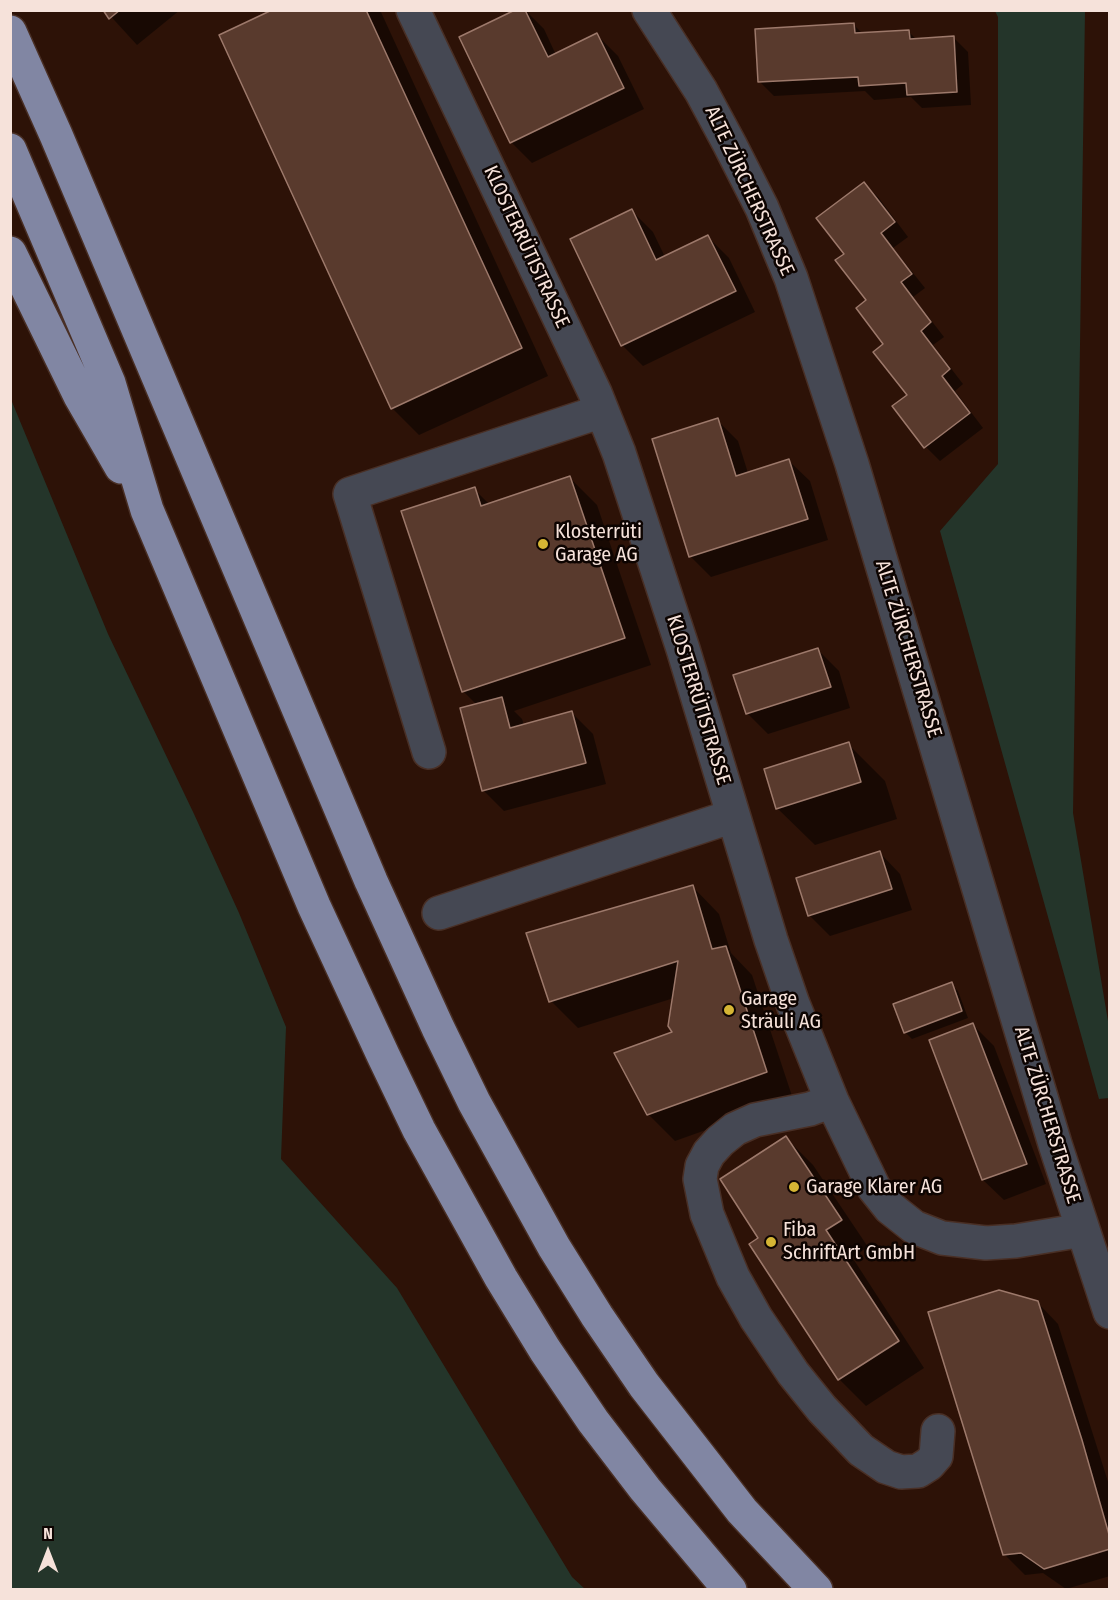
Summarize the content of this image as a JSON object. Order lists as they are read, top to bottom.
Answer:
{
  "streets": {
    "street": ["ALTE ZÜRCHERSTRASSE", "KLOSTERRÜTISTRASSE"]
  },
  "crossings": [
    ["ALTE ZÜRCHERSTRASSE", "KLOSTERRÜTISTRASSE"]
  ],
  "places": [
    "Klosterrüti Garage AG",
    "Garage Sträuli AG",
    "Garage Klarer AG",
    "Fiba SchriftArt GmbH"
  ],
  "north": "top"
}
